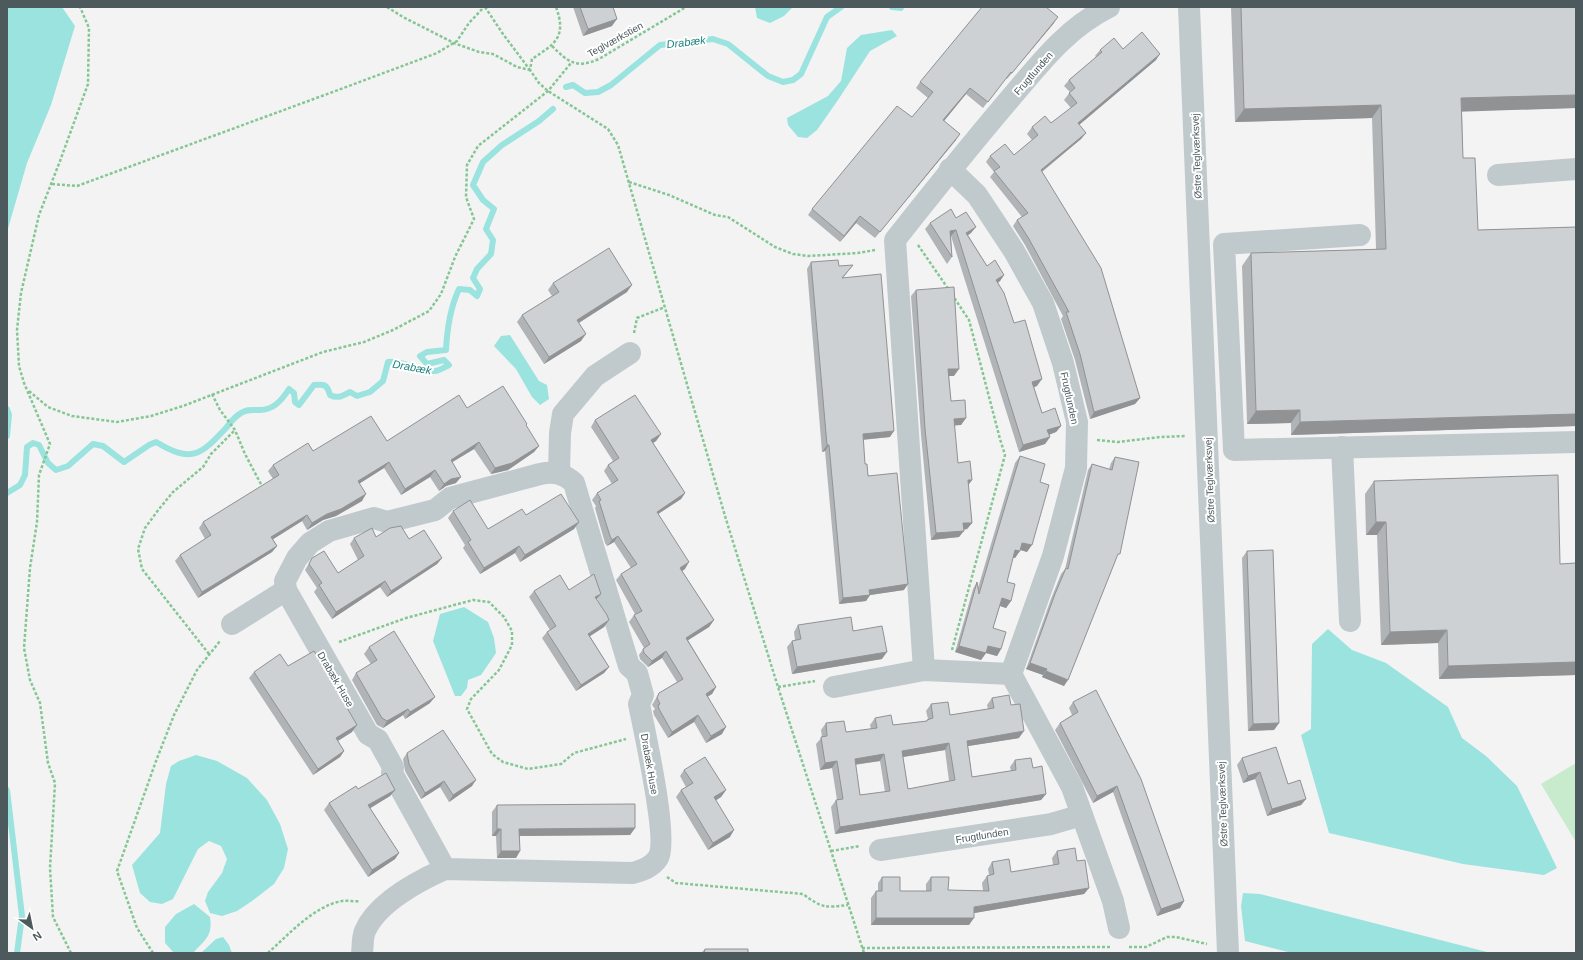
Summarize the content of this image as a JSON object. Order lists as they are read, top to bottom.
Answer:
{
  "streets": {
    "street": ["Frugtlunden", "Østre Teglværksvej", "Drabæk Huse"],
    "path": ["Teglværkstien"]
  },
  "water": ["Drabæk"],
  "north": "bottom right"
}
